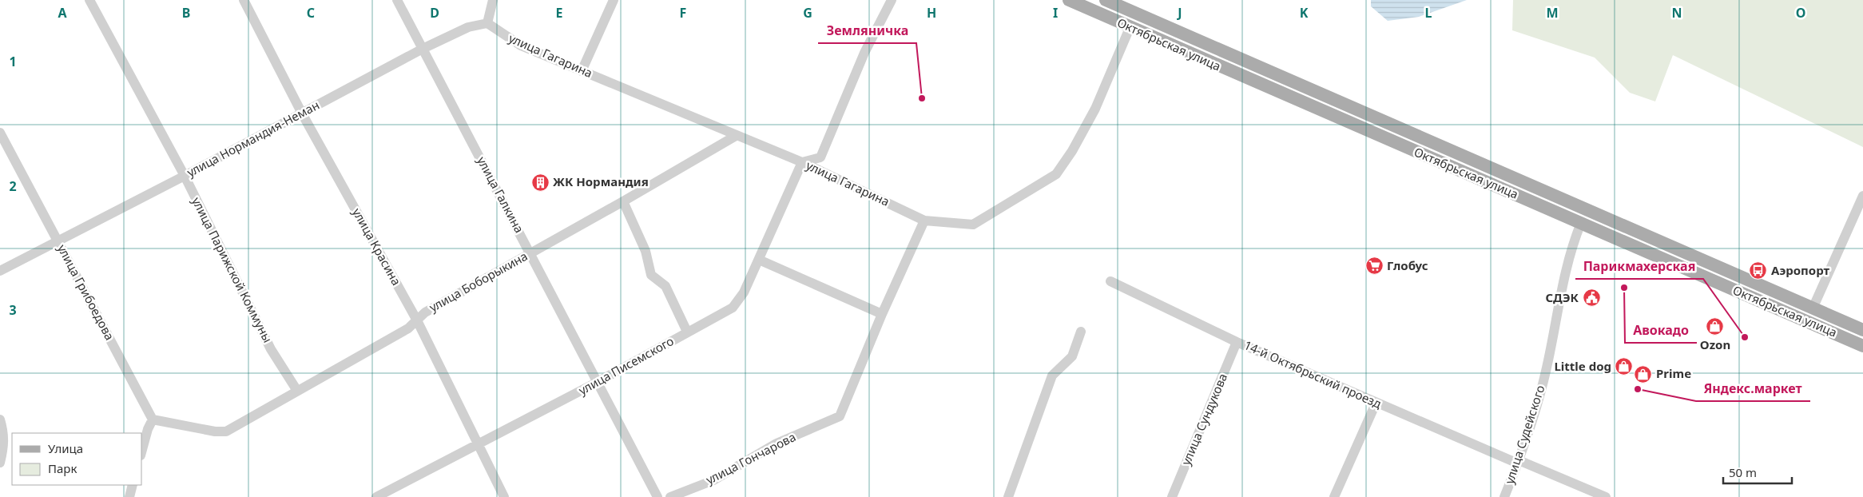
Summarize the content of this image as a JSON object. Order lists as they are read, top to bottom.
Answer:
{
  "streets": {
    "main road": ["Октябрьская улица", "улица Судейского"],
    "street": [
      "улица Гагарина",
      "улица Нормандия-Неман",
      "улица Галкина",
      "улица Красина",
      "улица Парижской Коммуны",
      "улица Боборыкина",
      "улица Грибоедова",
      "улица Писемского",
      "14-й Октябрьский проезд",
      "улица Сундукова",
      "улица Гончарова"
    ]
  },
  "crossings": [
    ["Октябрьская улица", "улица Гагарина"],
    ["Октябрьская улица", "улица Судейского"],
    ["улица Гагарина", "улица Нормандия-Неман"],
    ["улица Гагарина", "улица Боборыкина"],
    ["улица Гагарина", "улица Писемского"],
    ["улица Гагарина", "улица Гончарова"],
    ["улица Нормандия-Неман", "улица Галкина"],
    ["улица Нормандия-Неман", "улица Красина"],
    ["улица Нормандия-Неман", "улица Парижской Коммуны"],
    ["улица Нормандия-Неман", "улица Грибоедова"],
    ["улица Галкина", "улица Боборыкина"],
    ["улица Галкина", "улица Писемского"],
    ["улица Красина", "улица Боборыкина"],
    ["улица Красина", "улица Писемского"],
    ["улица Парижской Коммуны", "улица Боборыкина"],
    ["улица Боборыкина", "улица Грибоедова"],
    ["14-й Октябрьский проезд", "улица Сундукова"],
    ["14-й Октябрьский проезд", "улица Судейского"]
  ],
  "places": {
    "other": [
      "Земляничка",
      "Авокадо",
      "Парикмахерская",
      "Яндекс.маркет"
    ],
    "building": ["ЖК Нормандия"],
    "supermarket": ["Глобус"],
    "bus stop": ["Аэропорт"],
    "public building": ["СДЭК"],
    "shop": ["Ozon", "Little dog", "Prime"]
  },
  "legend": ["Улица", "Парк"],
  "scale_bar": "50 m",
  "grid": {
    "columns": [
      "A",
      "B",
      "C",
      "D",
      "E",
      "F",
      "G",
      "H",
      "I",
      "J",
      "K",
      "L",
      "M",
      "N",
      "O"
    ],
    "rows": ["1", "2", "3"]
  }
}
